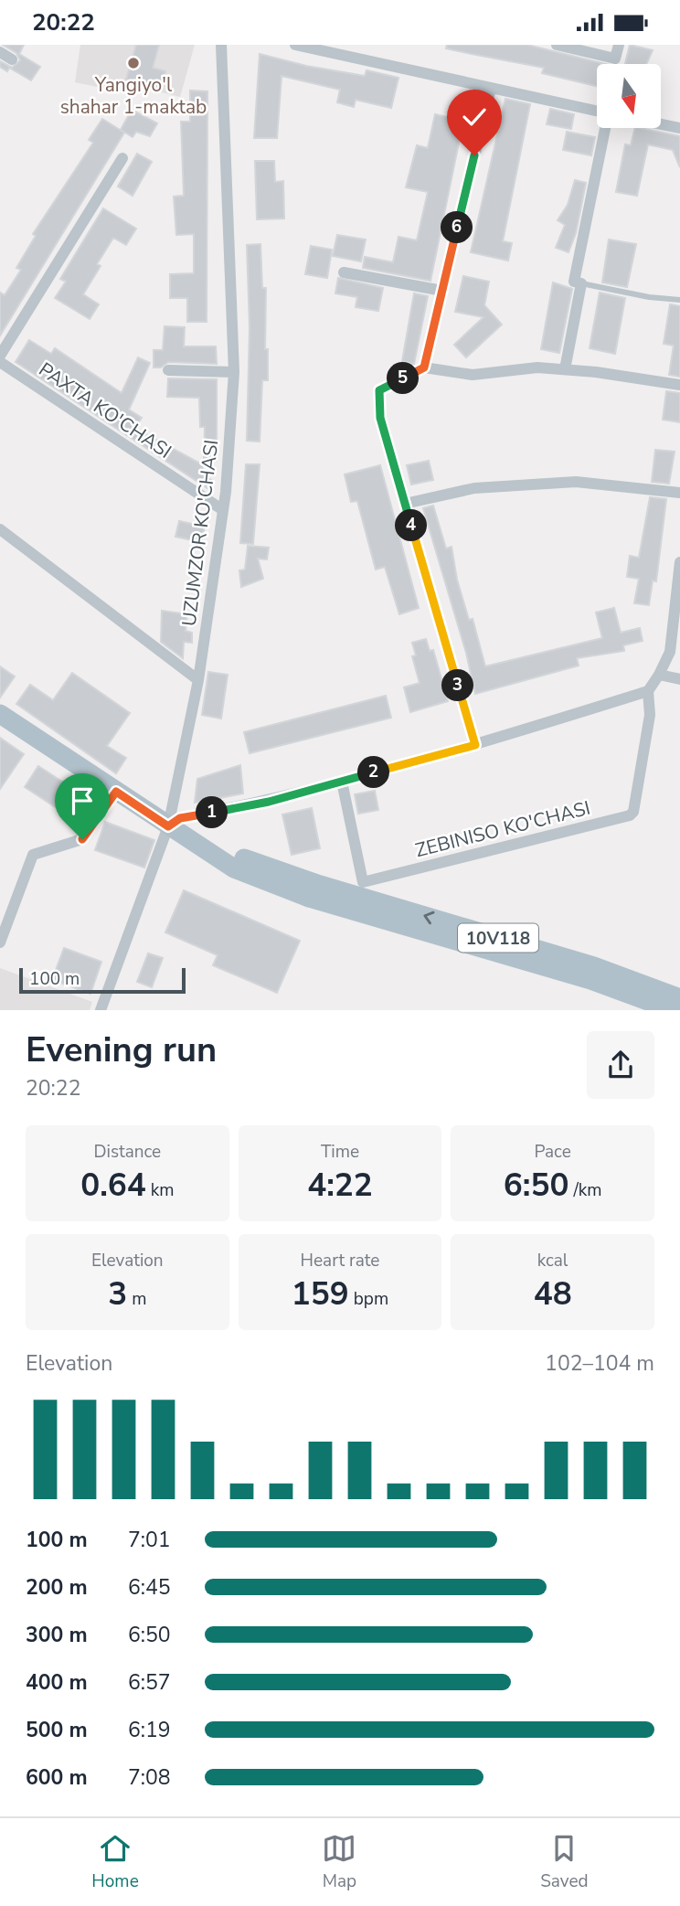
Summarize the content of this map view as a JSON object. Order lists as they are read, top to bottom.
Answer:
{
  "streets": {
    "main road": ["10V118"],
    "street": ["PAXTA KO'CHASI", "UZUMZOR KO'CHASI", "ZEBINISO KO'CHASI"]
  },
  "crossings": [
    ["PAXTA KO'CHASI", "UZUMZOR KO'CHASI"],
    ["UZUMZOR KO'CHASI", "10V118"]
  ],
  "places": ["Yangiyo'l shahar 1-maktab"],
  "scale_bar": "100 m",
  "north": "bottom",
  "page": {
    "status": "20:22",
    "pins": [
      "6",
      "5",
      "4",
      "3",
      "2",
      "1"
    ],
    "scale": "100 m",
    "heading": ["Evening run", "20:22"],
    "stats": [
      ["Distance", "0.64 km"],
      ["Time", "4:22"],
      ["Pace", "6:50 /km"],
      ["Elevation", "3 m"],
      ["Heart rate", "159 bpm"],
      ["kcal", "48"]
    ],
    "chart": ["Elevation", "102–104 m"],
    "list": [
      {
        "name": "100 m",
        "note": "7:01"
      },
      {
        "name": "200 m",
        "note": "6:45"
      },
      {
        "name": "300 m",
        "note": "6:50"
      },
      {
        "name": "400 m",
        "note": "6:57"
      },
      {
        "name": "500 m",
        "note": "6:19"
      },
      {
        "name": "600 m",
        "note": "7:08"
      }
    ],
    "tabs": ["Home", "Map", "Saved"]
  }
}
